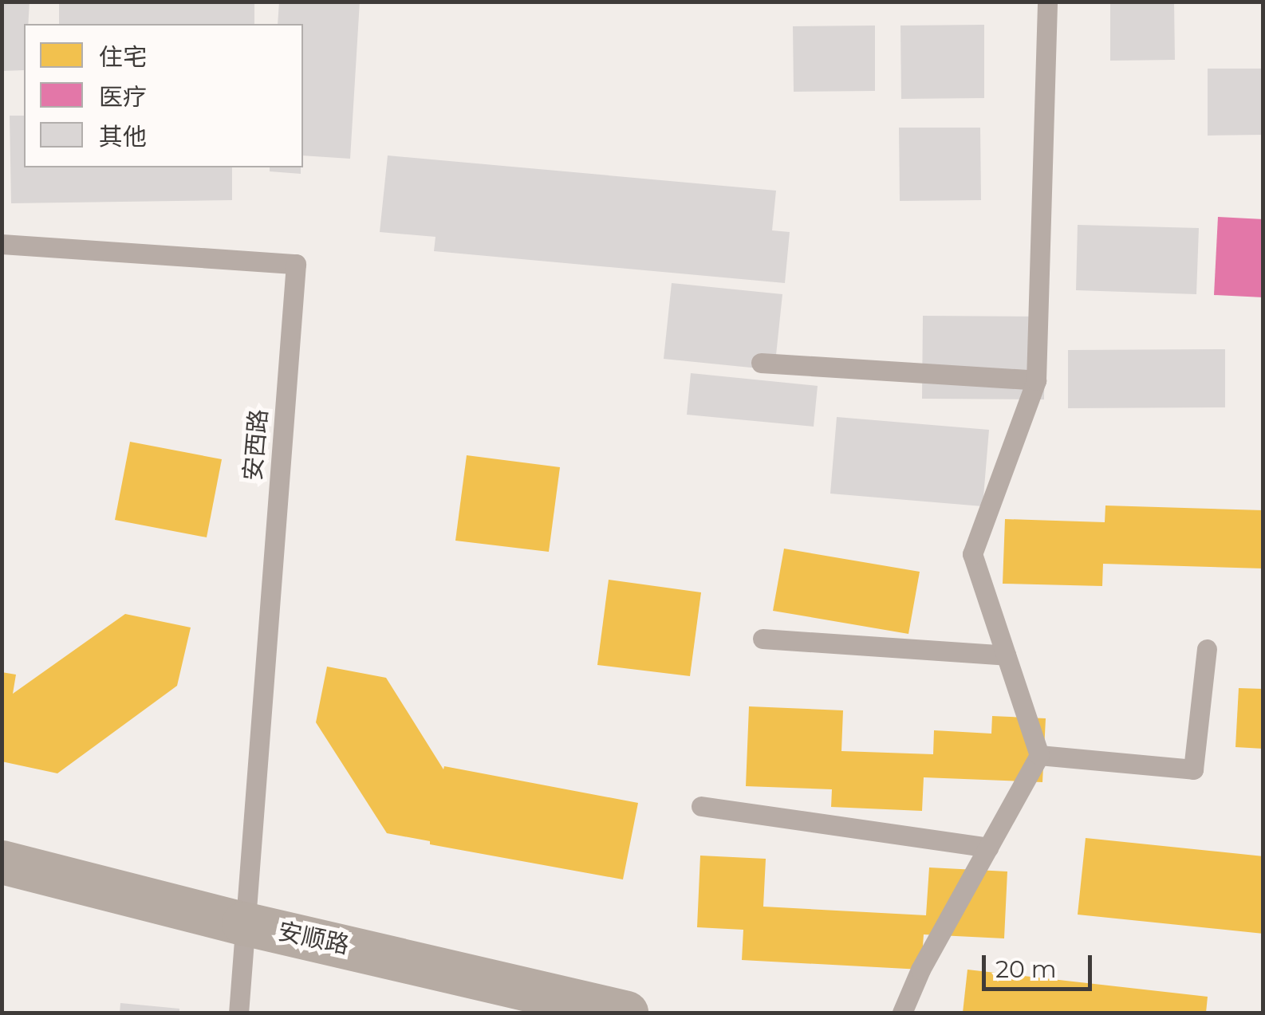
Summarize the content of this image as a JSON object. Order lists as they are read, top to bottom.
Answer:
{
  "streets": {
    "street": ["安顺路"],
    "lane": ["安西路"]
  },
  "crossings": [
    ["安西路", "安顺路"]
  ],
  "legend": ["住宅", "医疗", "其他"],
  "scale_bar": "20 m"
}
